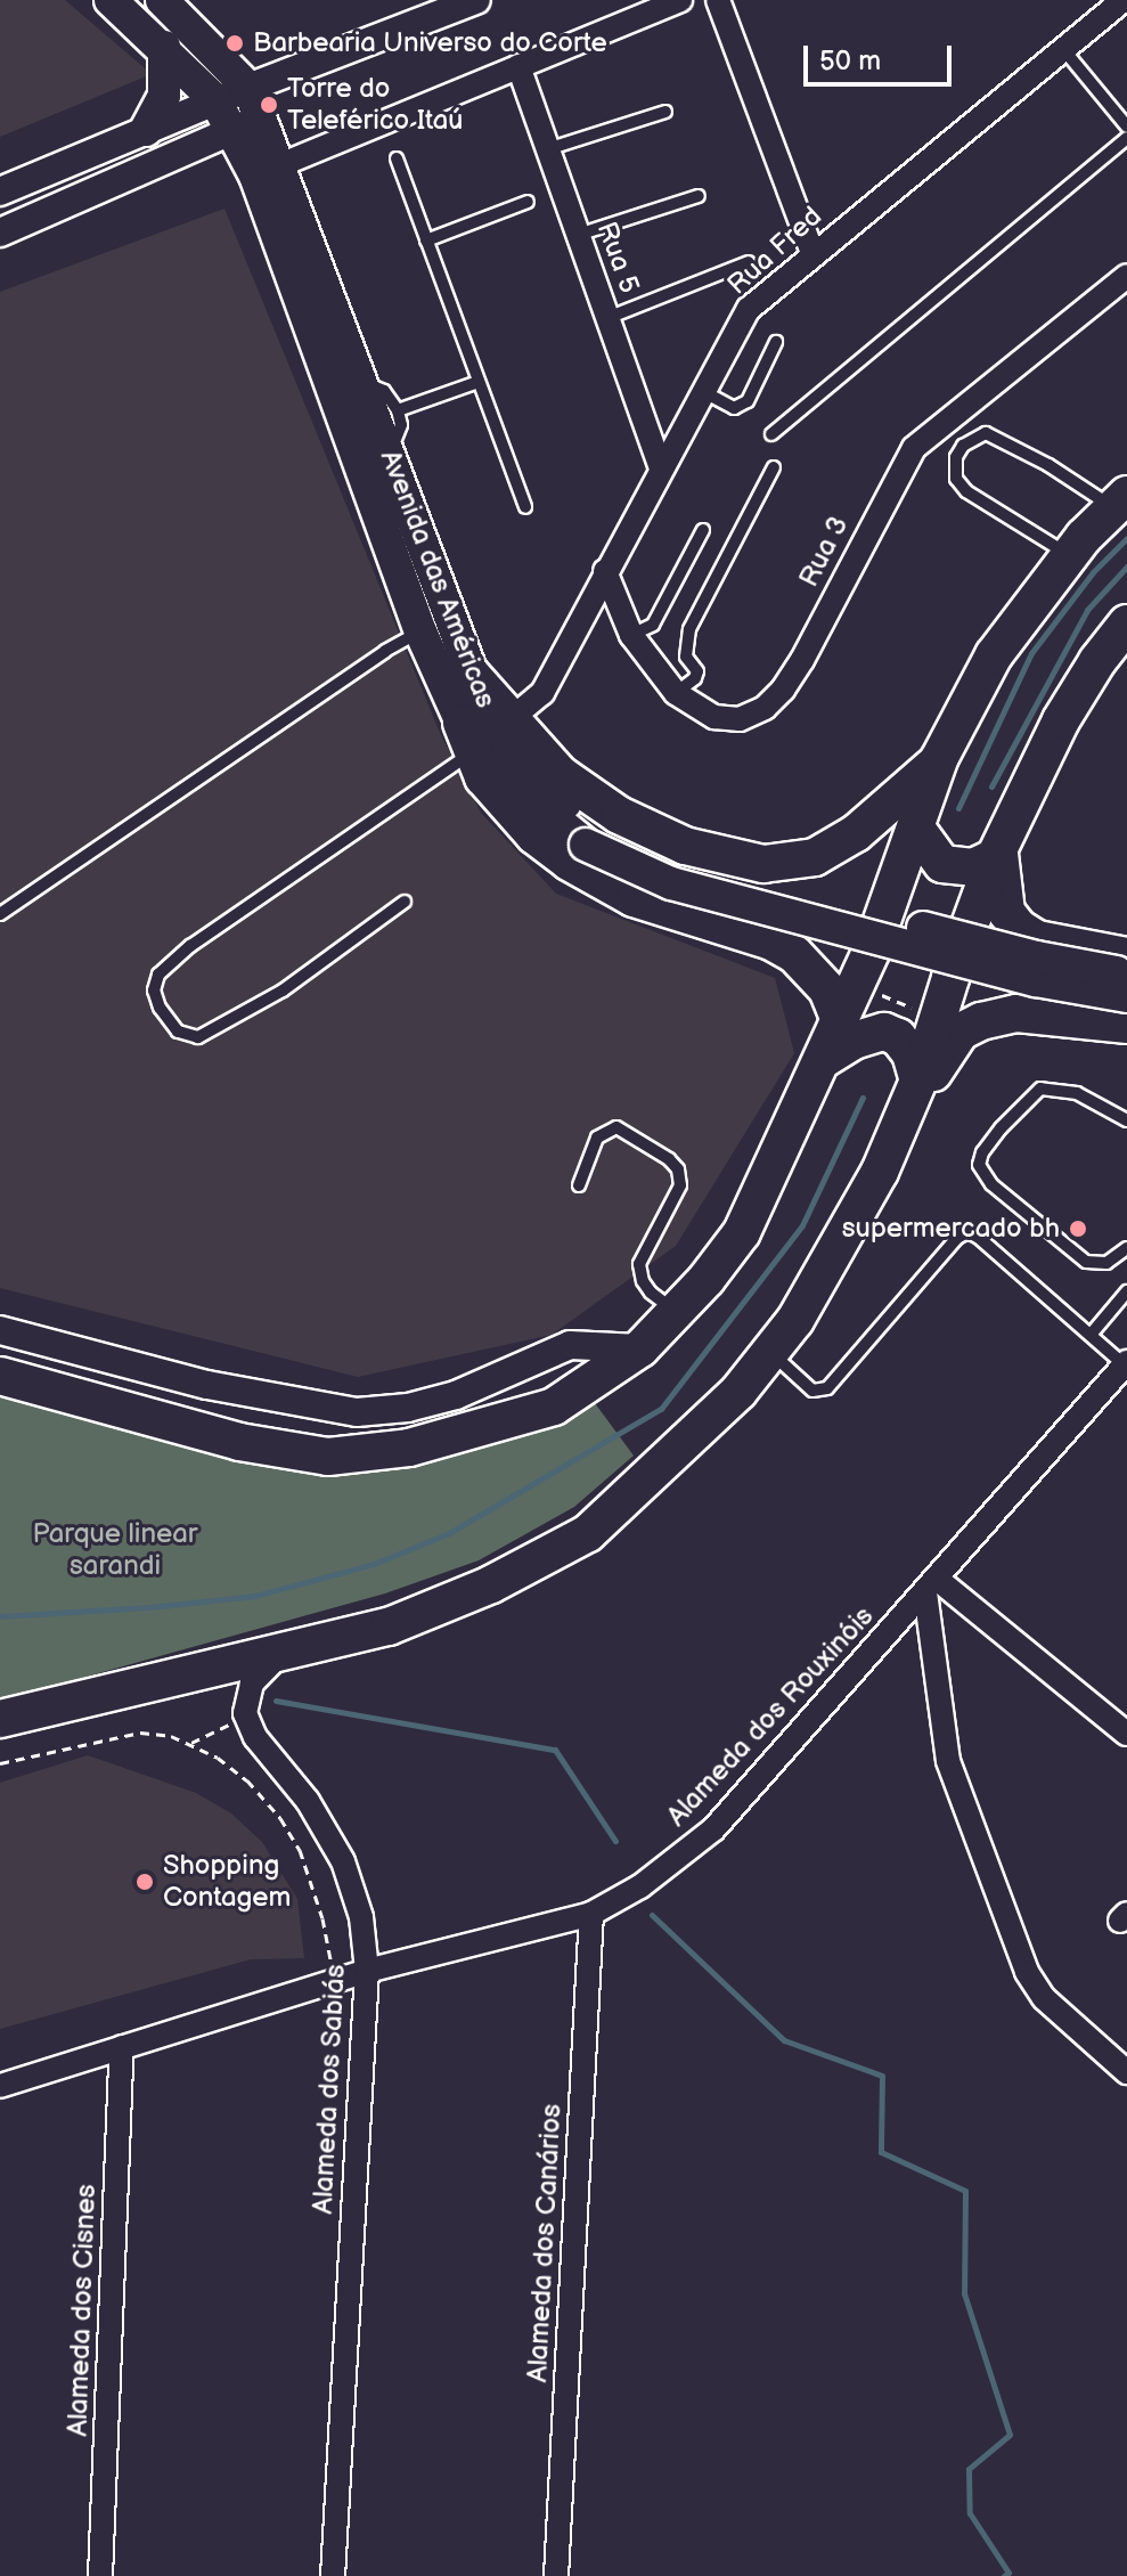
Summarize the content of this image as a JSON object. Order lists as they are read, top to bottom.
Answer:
{
  "streets": {
    "main road": ["Avenida das Américas"],
    "street": [
      "Rua Fred",
      "Rua 5",
      "Rua 3",
      "Alameda dos Rouxinóis",
      "Alameda dos Sabiás",
      "Alameda dos Canários",
      "Alameda dos Cisnes"
    ]
  },
  "crossings": [
    ["Rua Fred", "Rua 5"],
    ["Rua Fred", "Rua 3"],
    ["Alameda dos Rouxinóis", "Alameda dos Sabiás"],
    ["Alameda dos Rouxinóis", "Alameda dos Canários"],
    ["Alameda dos Rouxinóis", "Alameda dos Cisnes"]
  ],
  "parks": ["Parque linear sarandi"],
  "places": [
    "Barbearia Universo do Corte",
    "Torre do Teleférico Itaú",
    "supermercado bh",
    "Shopping Contagem"
  ],
  "scale_bar": "50 m"
}
